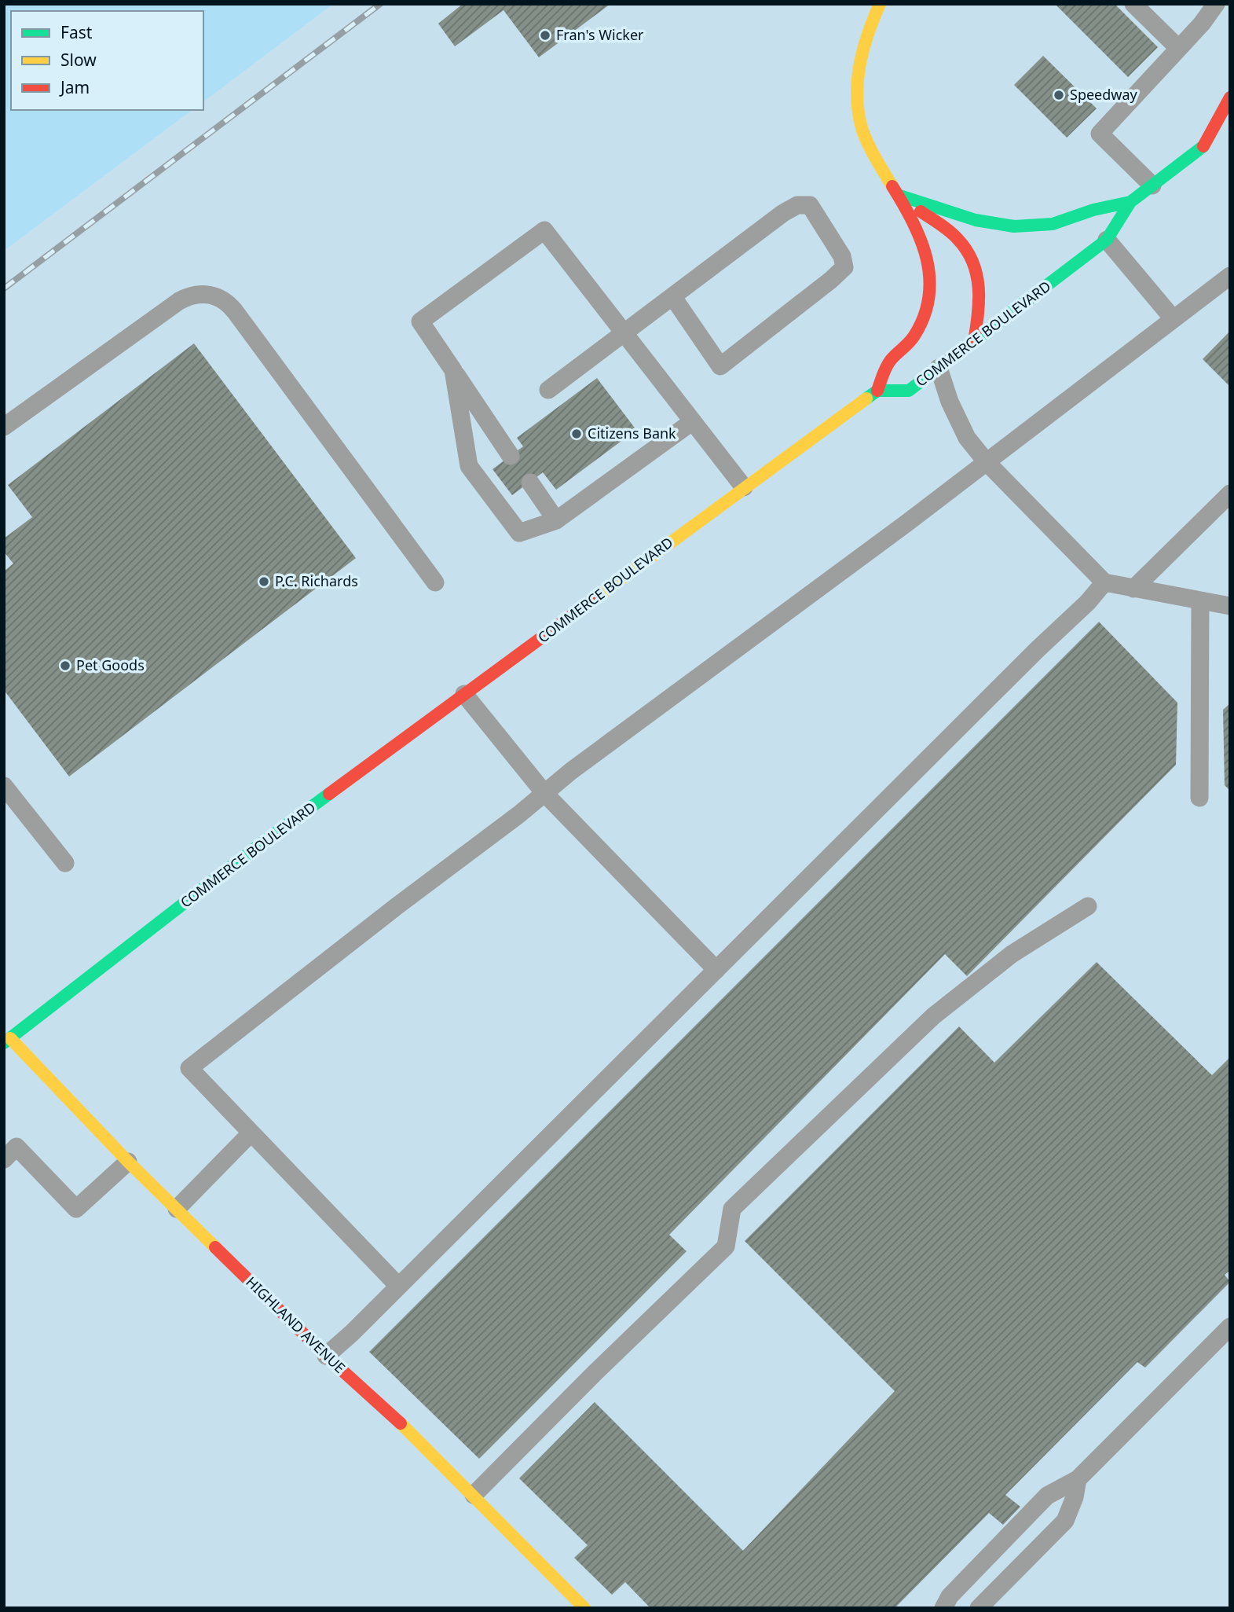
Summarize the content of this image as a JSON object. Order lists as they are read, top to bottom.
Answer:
{
  "streets": {
    "main road": ["COMMERCE BOULEVARD", "HIGHLAND AVENUE"]
  },
  "crossings": [
    ["COMMERCE BOULEVARD", "HIGHLAND AVENUE"]
  ],
  "places": [
    "Fran's Wicker",
    "Speedway",
    "Citizens Bank",
    "P.C. Richards",
    "Pet Goods"
  ],
  "legend": ["Fast", "Slow", "Jam"]
}
